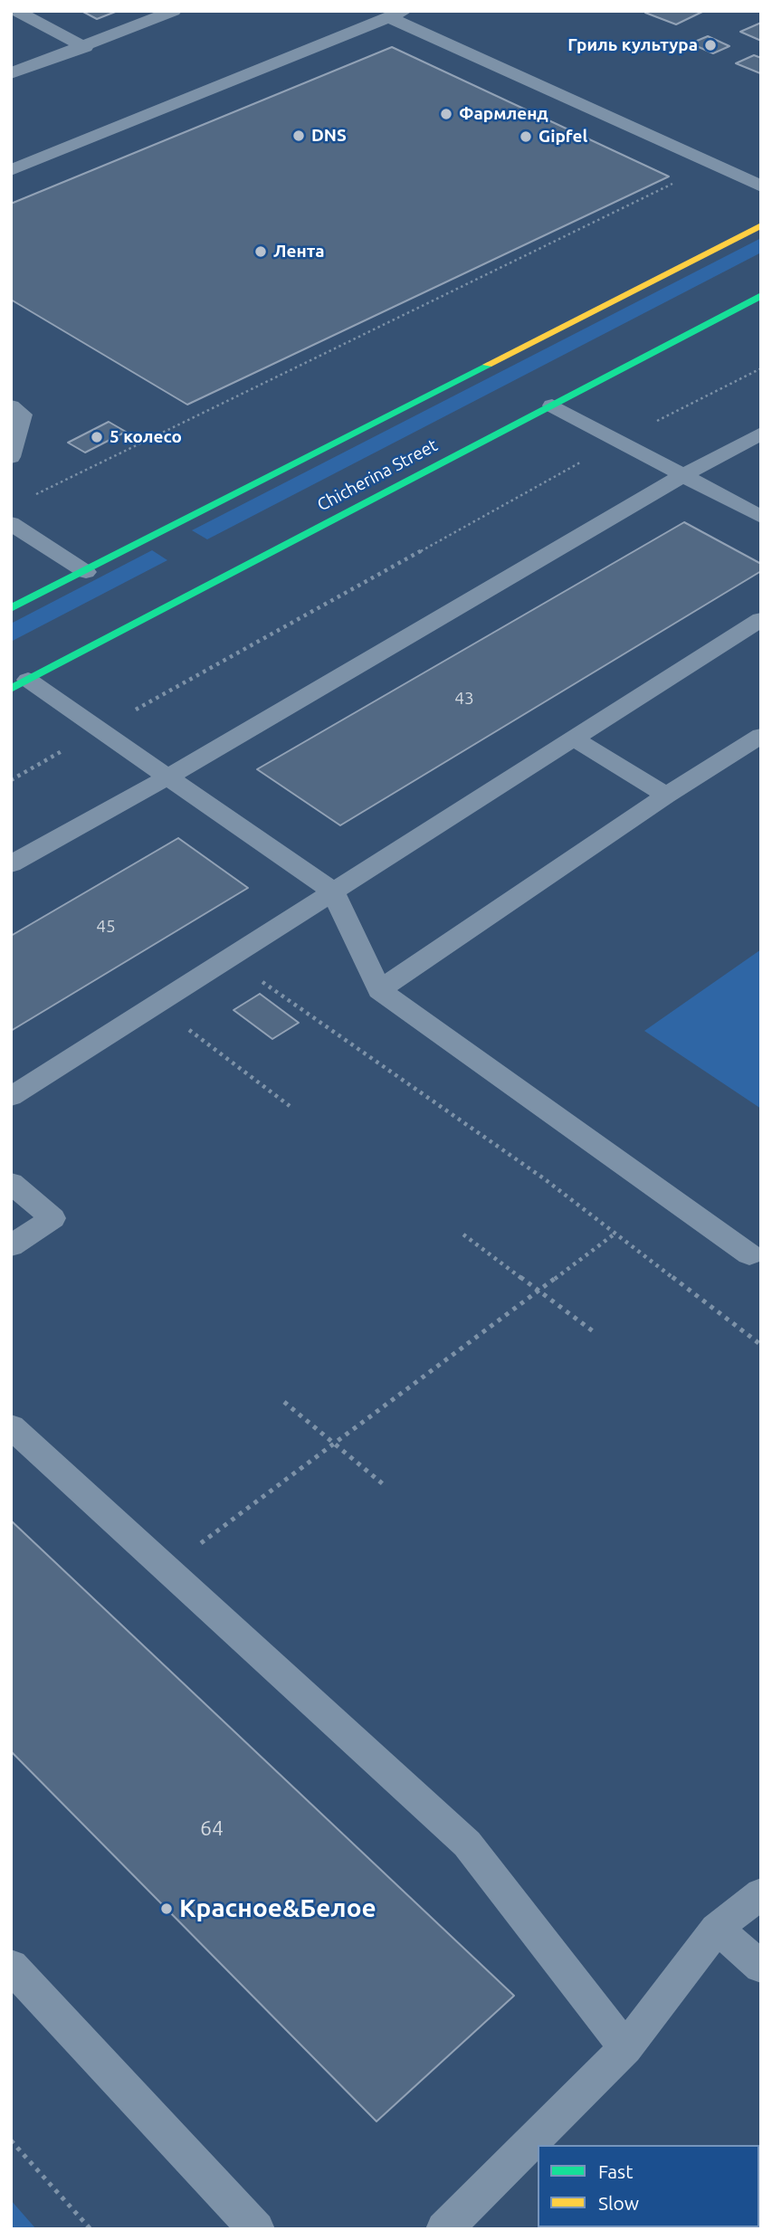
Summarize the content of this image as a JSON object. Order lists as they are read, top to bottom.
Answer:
{
  "streets": {
    "main road": ["Chicherina Street"]
  },
  "places": [
    "Гриль культура",
    "Фармленд",
    "DNS",
    "Gipfel",
    "Лента",
    "5 колесо",
    "Красное&Белое"
  ],
  "house_numbers": ["43", "45", "64"],
  "legend": ["Fast", "Slow"]
}
